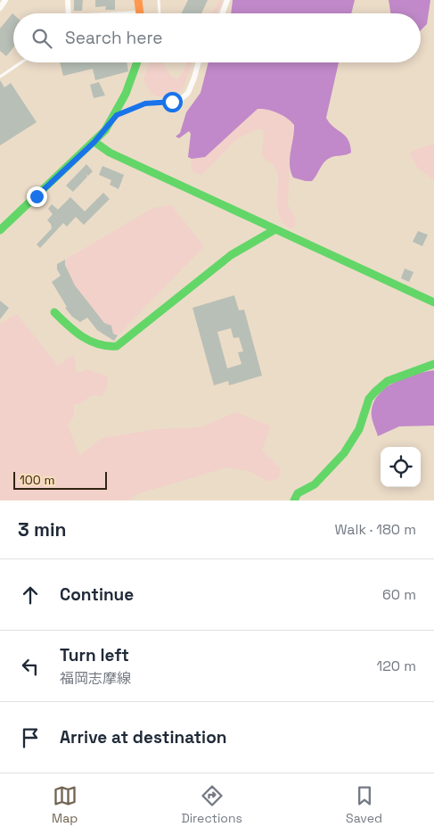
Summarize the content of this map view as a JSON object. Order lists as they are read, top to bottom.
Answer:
{
  "scale_bar": "100 m",
  "page": {
    "search": "Search here",
    "scale": "100 m",
    "heading": ["3 min", "Walk · 180 m"],
    "list": [
      ["Continue", "60 m"],
      ["Turn left", "福岡志摩線", "120 m"],
      "Arrive at destination"
    ],
    "nav": ["Map", "Directions", "Saved"]
  }
}
